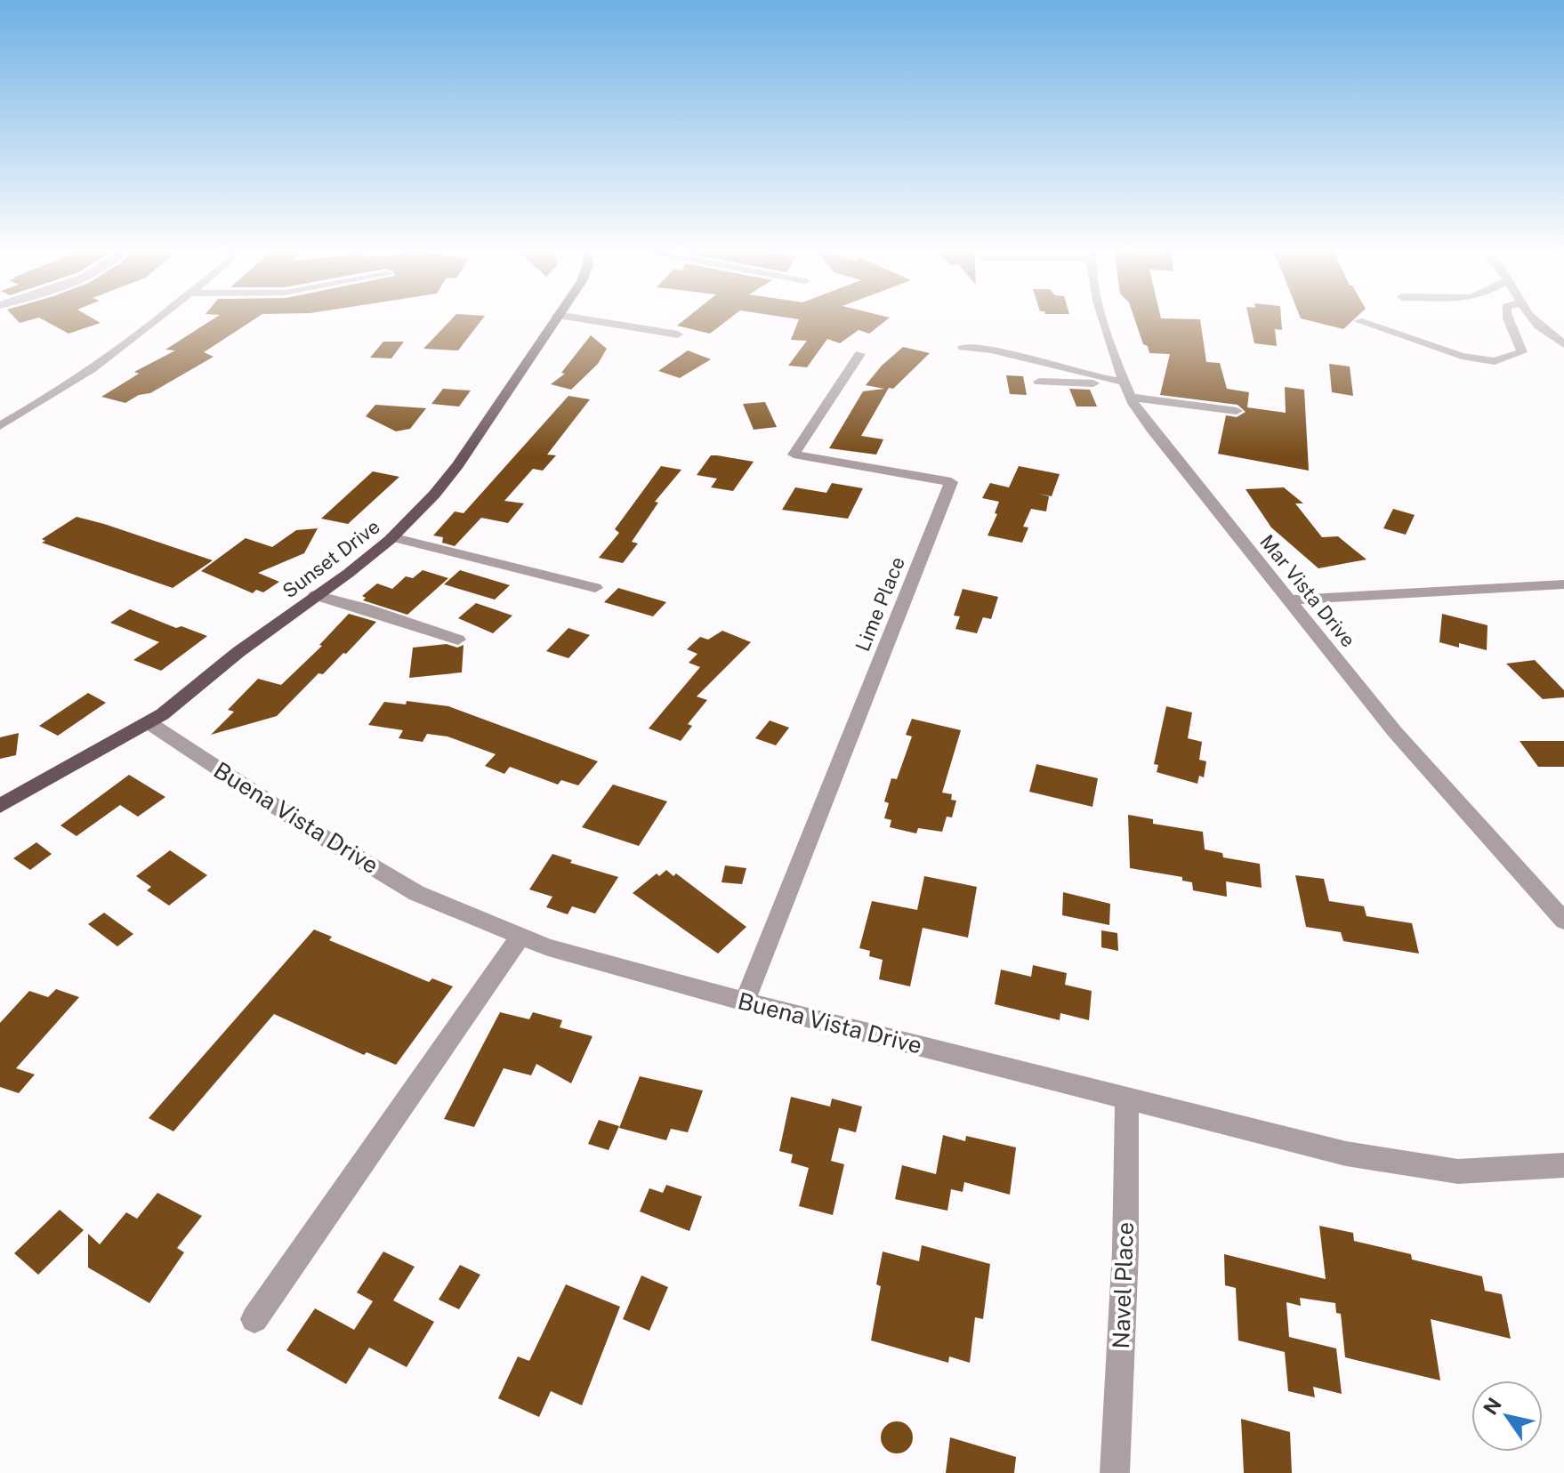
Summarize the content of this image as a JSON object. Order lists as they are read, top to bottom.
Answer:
{
  "streets": {
    "main road": ["Sunset Drive"],
    "street": [
      "Mar Vista Drive",
      "Lime Place",
      "Buena Vista Drive",
      "Navel Place"
    ]
  },
  "crossings": [
    ["Sunset Drive", "Buena Vista Drive"],
    ["Lime Place", "Buena Vista Drive"],
    ["Buena Vista Drive", "Navel Place"]
  ],
  "north": "top left"
}
